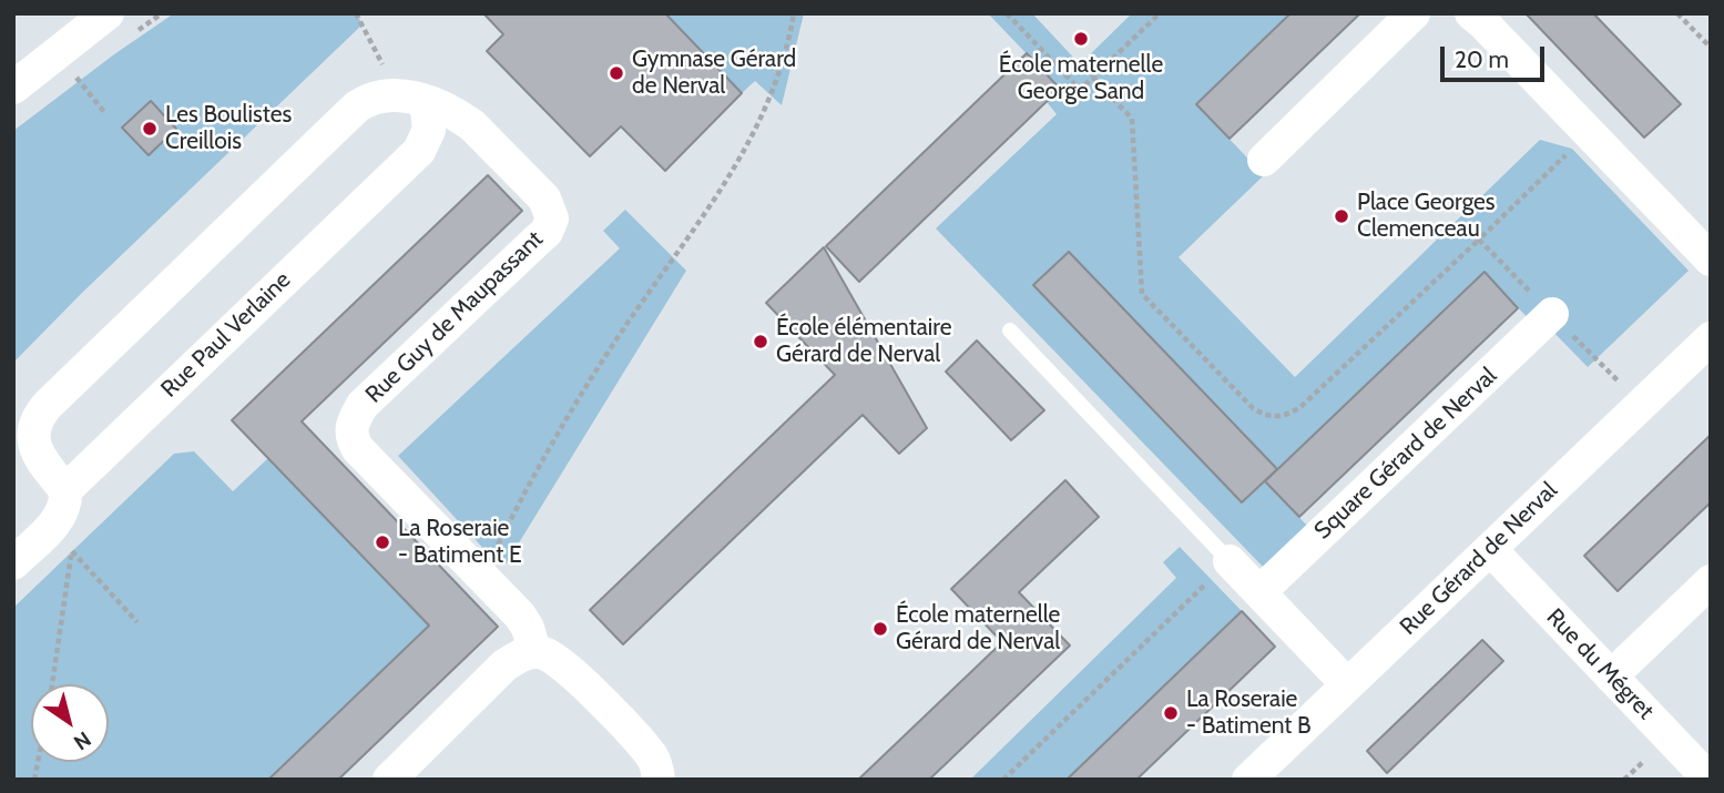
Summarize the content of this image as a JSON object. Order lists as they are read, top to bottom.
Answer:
{
  "streets": {
    "street": [
      "Rue Guy de Maupassant",
      "Rue Paul Verlaine",
      "Square Gérard de Nerval",
      "Rue Gérard de Nerval",
      "Rue du Mégret"
    ]
  },
  "crossings": [
    ["Rue Guy de Maupassant", "Rue Paul Verlaine"],
    ["Rue Gérard de Nerval", "Rue du Mégret"]
  ],
  "places": [
    "École maternelle George Sand",
    "Gymnase Gérard de Nerval",
    "Les Boulistes Creillois",
    "Place Georges Clemenceau",
    "École élémentaire Gérard de Nerval",
    "La Roseraie - Batiment E",
    "École maternelle Gérard de Nerval",
    "La Roseraie - Batiment B"
  ],
  "scale_bar": "20 m",
  "north": "bottom right"
}
